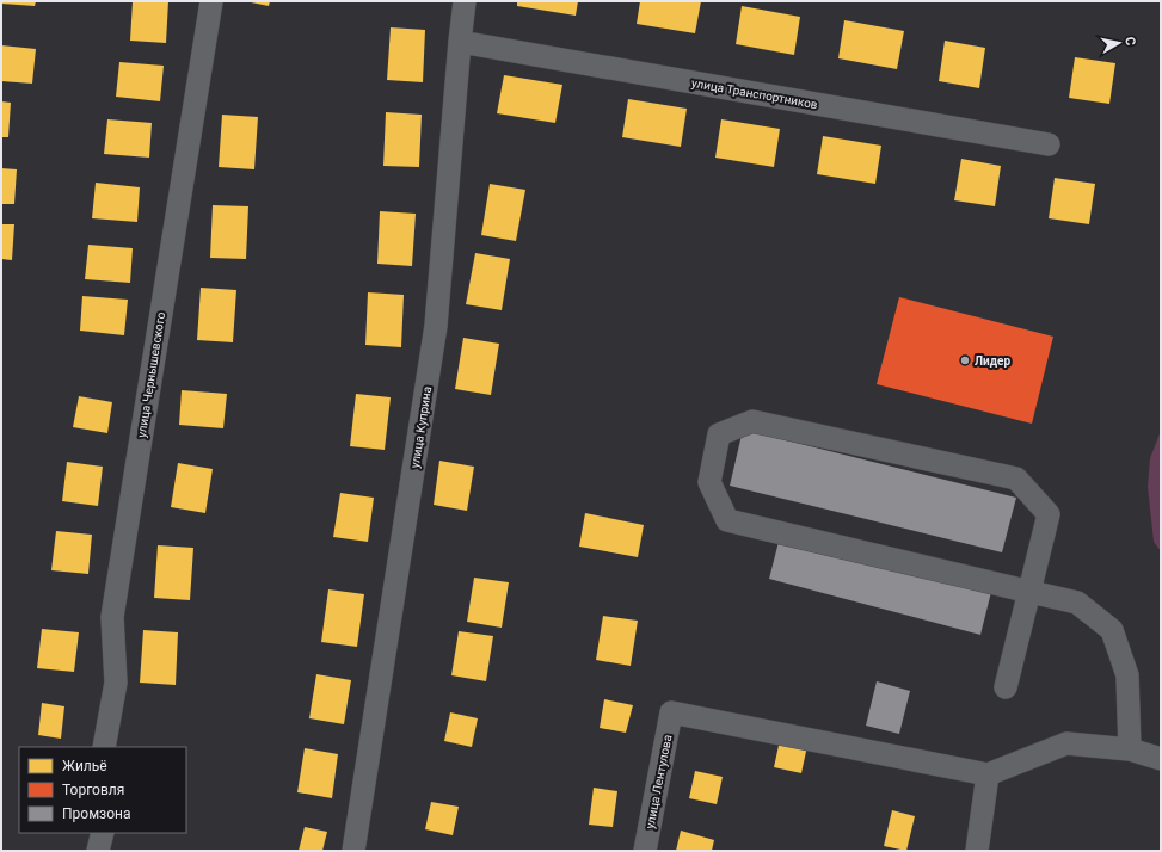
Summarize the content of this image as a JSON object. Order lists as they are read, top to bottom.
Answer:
{
  "streets": {
    "street": [
      "улица Транспортников",
      "улица Чернышевского",
      "улица Куприна",
      "улица Лентулова"
    ]
  },
  "crossings": [
    ["улица Транспортников", "улица Куприна"]
  ],
  "places": ["Лидер"],
  "legend": ["Жильё", "Торговля", "Промзона"],
  "north": "right"
}
